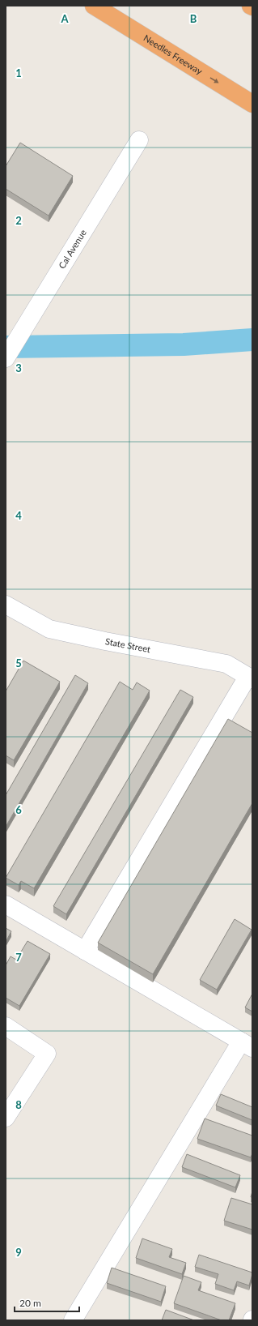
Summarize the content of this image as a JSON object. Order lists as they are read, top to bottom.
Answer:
{
  "streets": {
    "highway": ["Needles Freeway"],
    "street": ["Cal Avenue", "State Street"]
  },
  "one_way": ["Needles Freeway"],
  "scale_bar": "20 m",
  "grid": {
    "columns": ["A", "B"],
    "rows": [
      "1",
      "2",
      "3",
      "4",
      "5",
      "6",
      "7",
      "8",
      "9"
    ]
  }
}
